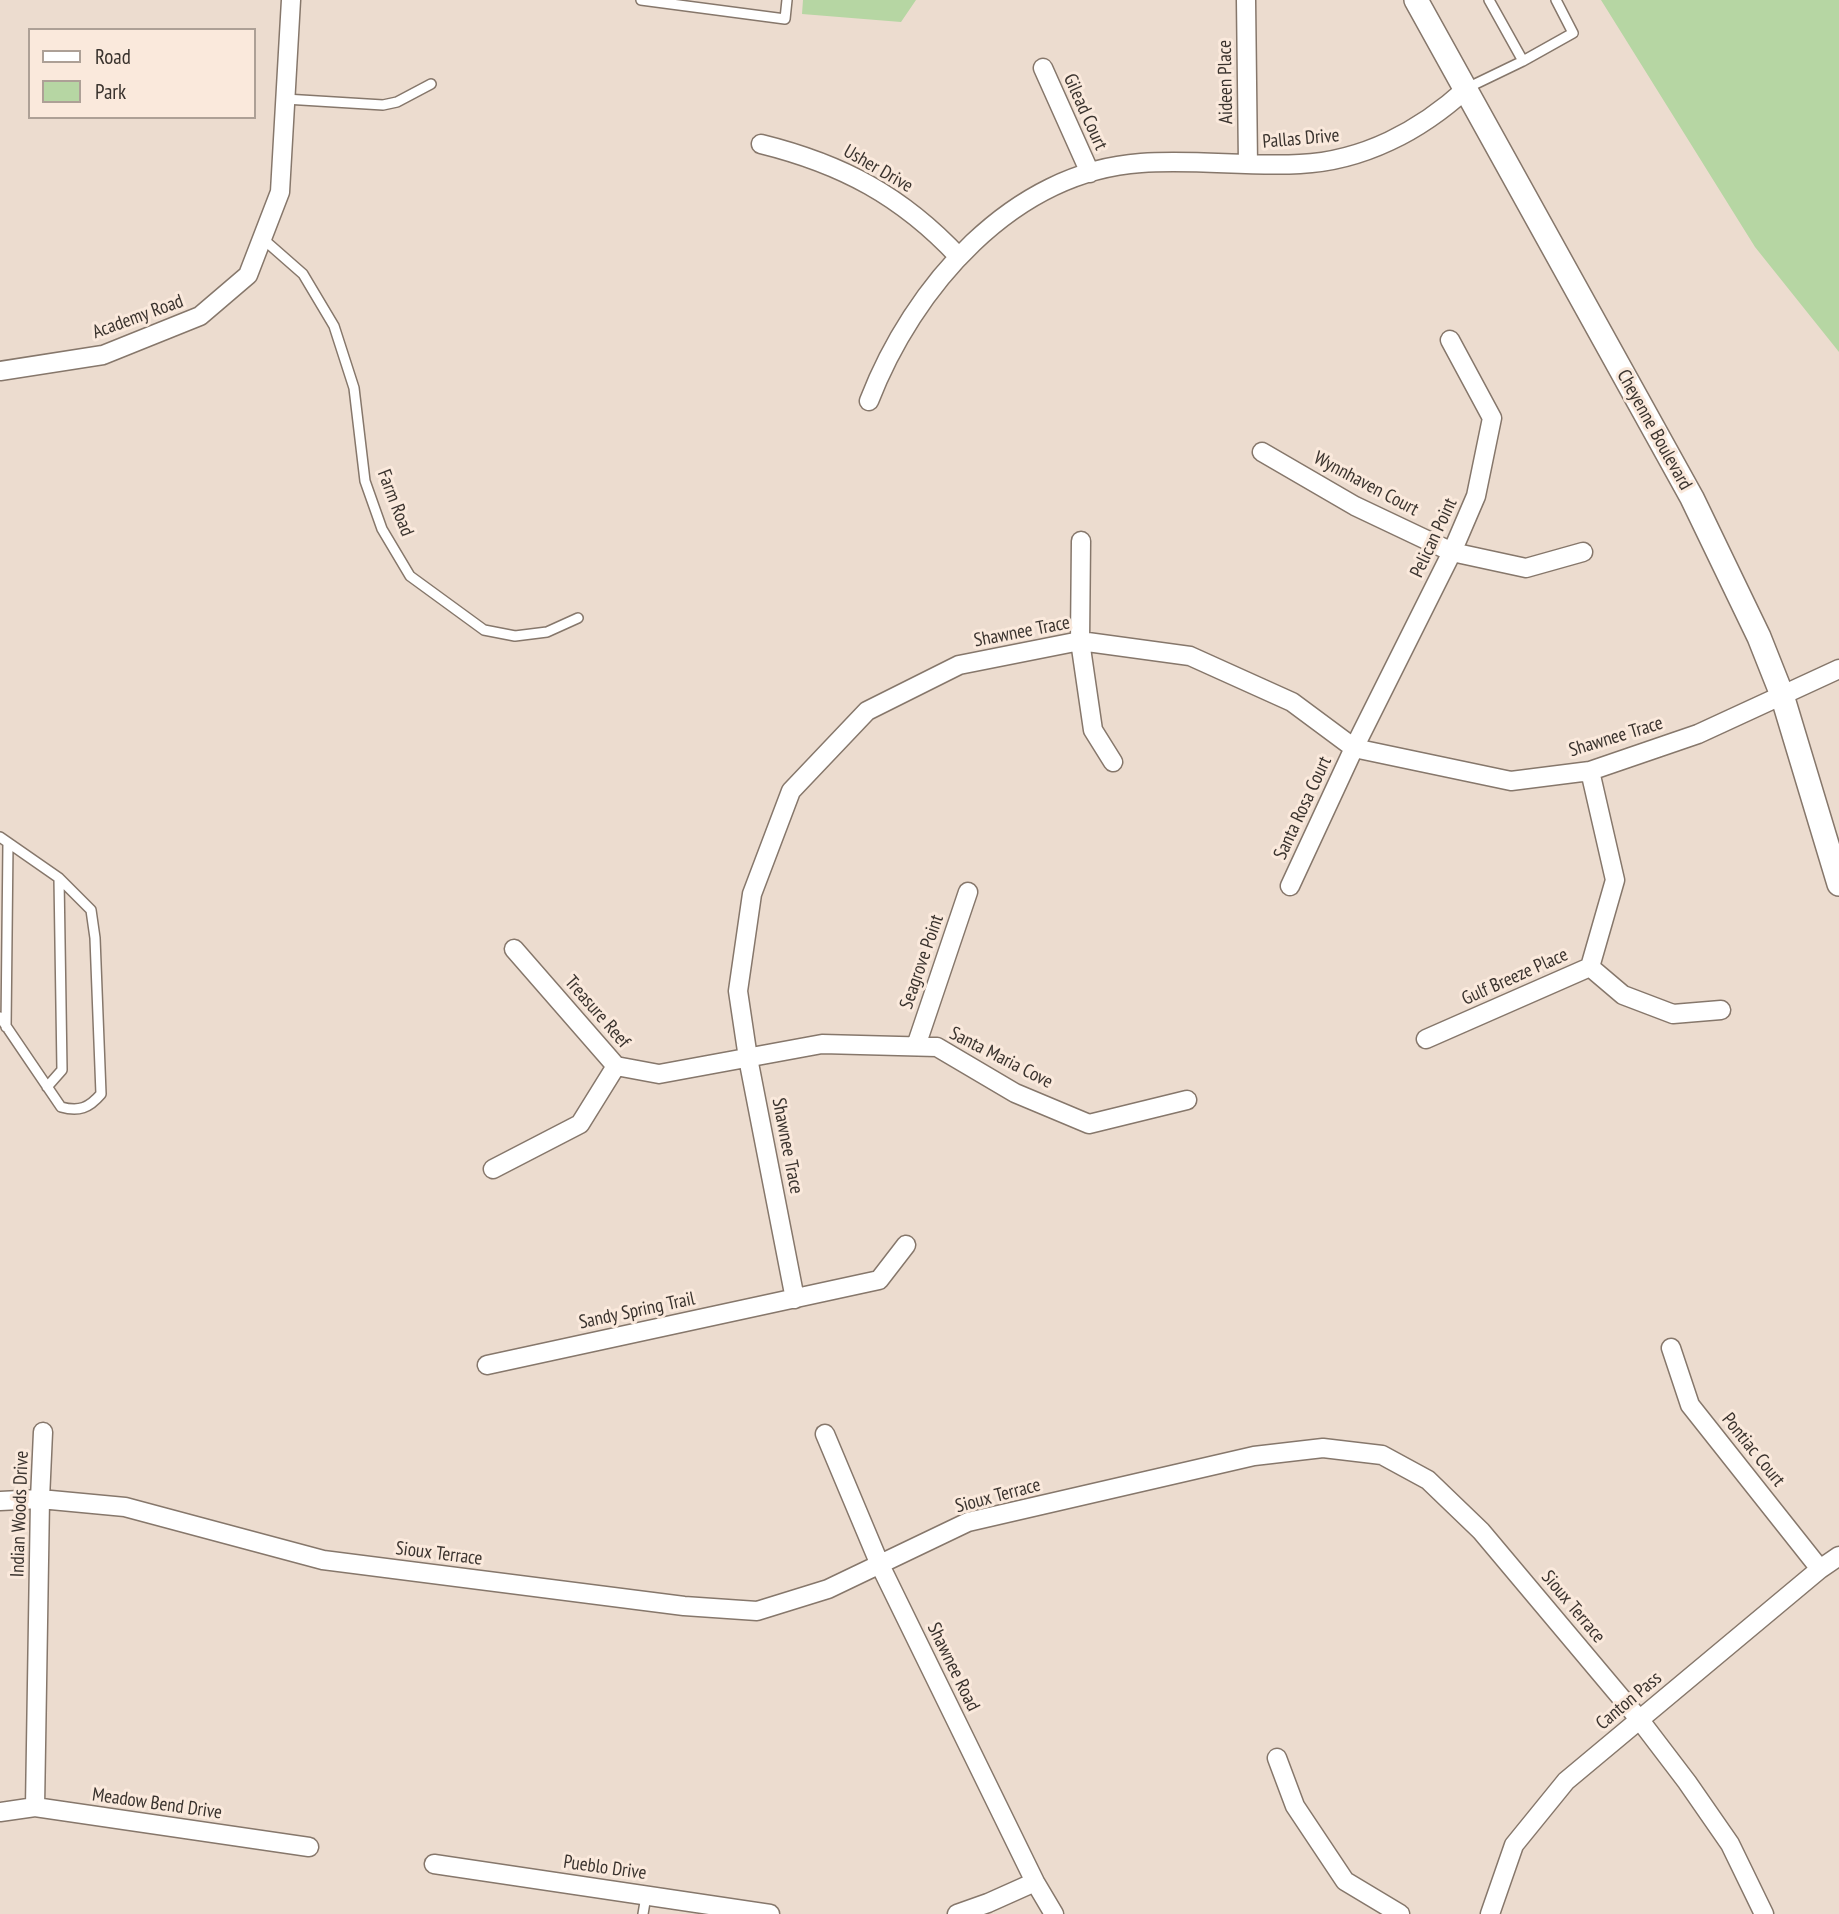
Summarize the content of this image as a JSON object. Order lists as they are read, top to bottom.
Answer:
{
  "streets": {
    "street": [
      "Aideen Place",
      "Gilead Court",
      "Pallas Drive",
      "Usher Drive",
      "Academy Road",
      "Cheyenne Boulevard",
      "Wynnhaven Court",
      "Pelican Point",
      "Shawnee Trace",
      "Santa Rosa Court",
      "Seagrove Point",
      "Gulf Breeze Place",
      "Treasure Reef",
      "Santa Maria Cove",
      "Sandy Spring Trail",
      "Pontiac Court",
      "Sioux Terrace",
      "Indian Woods Drive",
      "Shawnee Road",
      "Canton Pass",
      "Meadow Bend Drive",
      "Pueblo Drive"
    ],
    "lane": ["Farm Road"]
  },
  "crossings": [
    ["Aideen Place", "Pallas Drive"],
    ["Gilead Court", "Pallas Drive"],
    ["Pallas Drive", "Usher Drive"],
    ["Pallas Drive", "Cheyenne Boulevard"],
    ["Academy Road", "Farm Road"],
    ["Cheyenne Boulevard", "Shawnee Trace"],
    ["Wynnhaven Court", "Pelican Point"],
    ["Pelican Point", "Shawnee Trace"],
    ["Pelican Point", "Santa Rosa Court"],
    ["Shawnee Trace", "Santa Rosa Court"],
    ["Shawnee Trace", "Gulf Breeze Place"],
    ["Shawnee Trace", "Treasure Reef"],
    ["Shawnee Trace", "Santa Maria Cove"],
    ["Shawnee Trace", "Sandy Spring Trail"],
    ["Seagrove Point", "Santa Maria Cove"],
    ["Treasure Reef", "Santa Maria Cove"],
    ["Pontiac Court", "Canton Pass"],
    ["Sioux Terrace", "Indian Woods Drive"],
    ["Sioux Terrace", "Shawnee Road"],
    ["Sioux Terrace", "Canton Pass"],
    ["Indian Woods Drive", "Meadow Bend Drive"]
  ],
  "legend": ["Road", "Park"]
}
